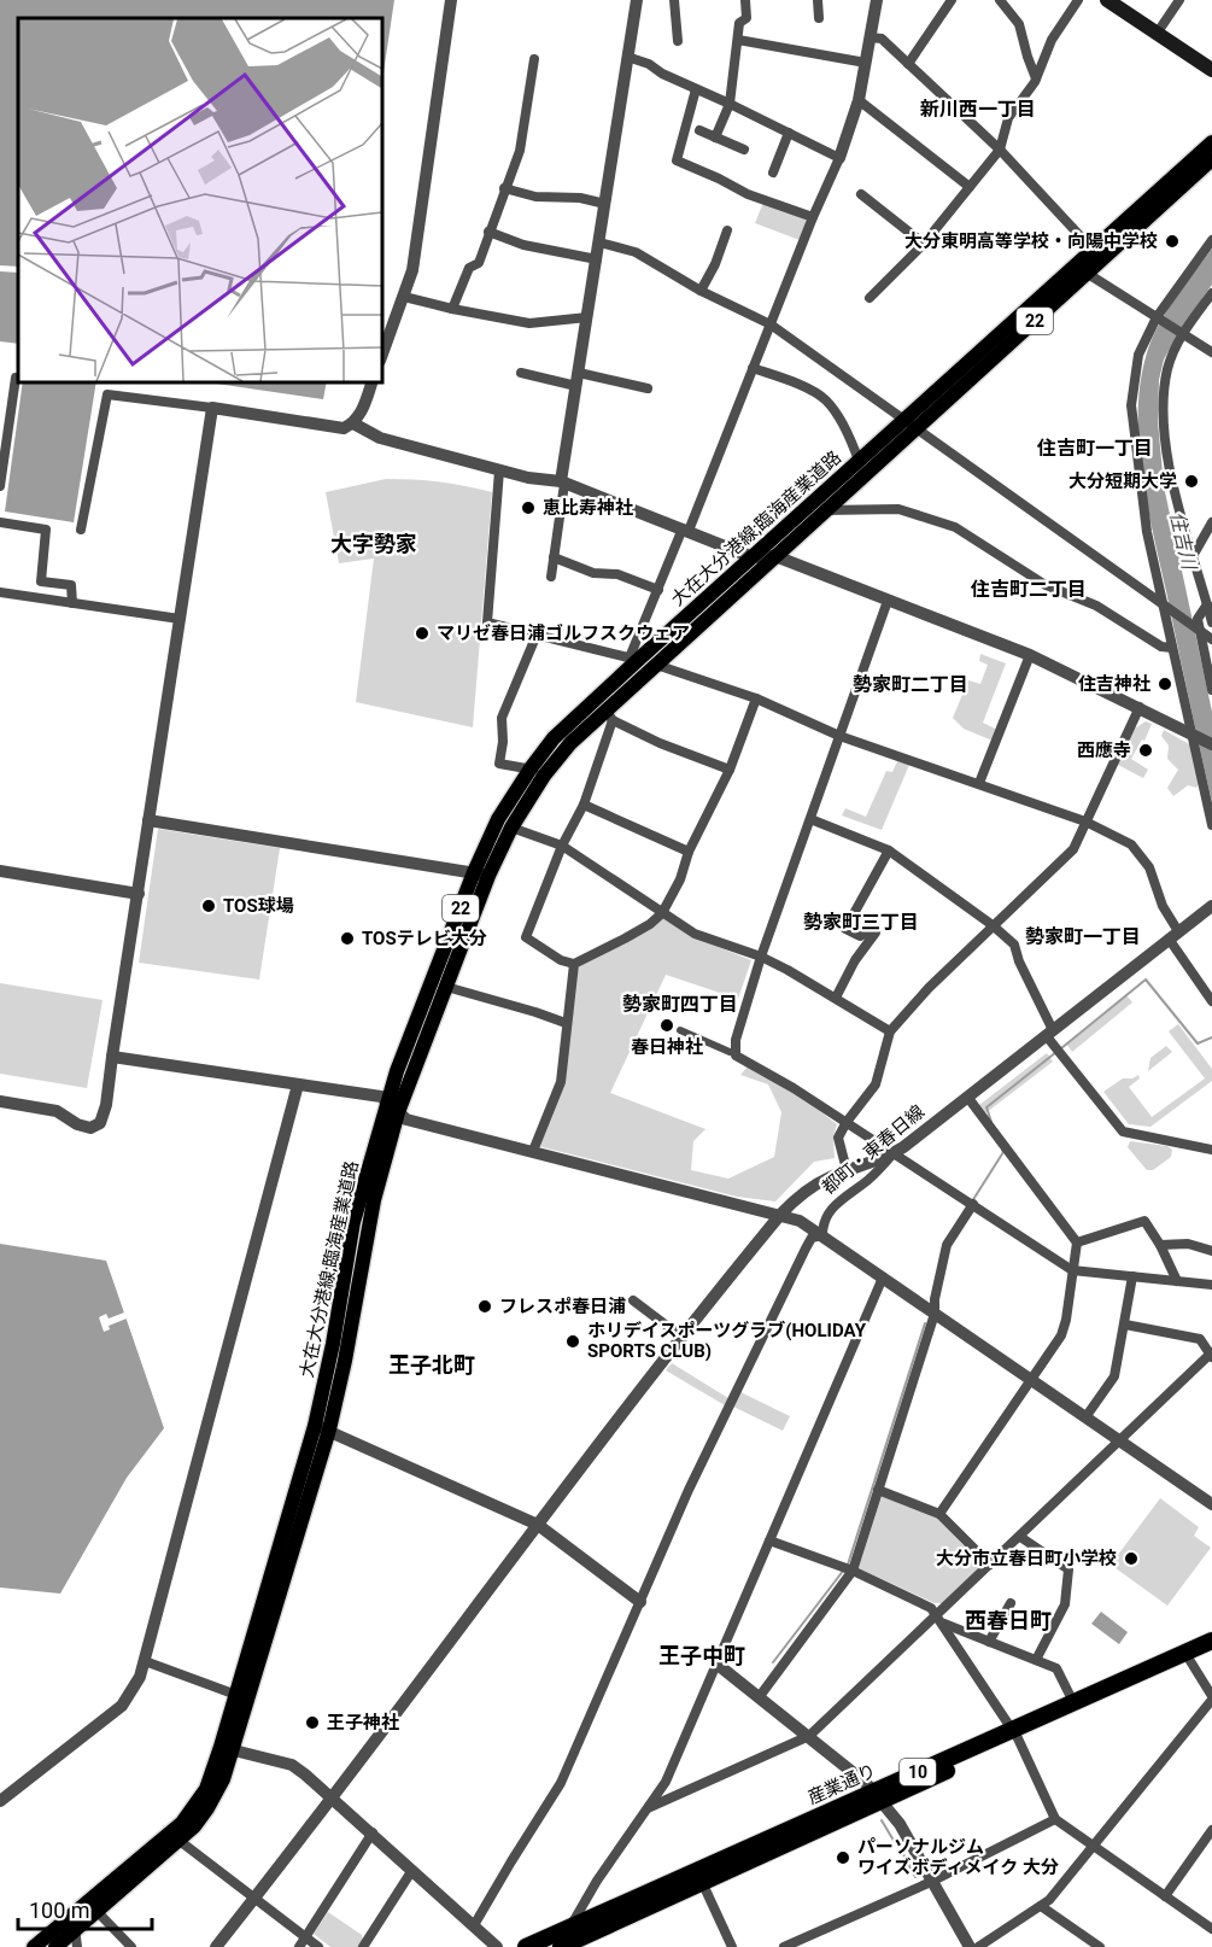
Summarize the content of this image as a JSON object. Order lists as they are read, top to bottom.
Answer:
{
  "streets": {
    "highway": ["10", "産業通り"],
    "main road": ["22", "大在大分港線;臨海産業道路"],
    "street": ["都町・東春日線"]
  },
  "districts": [
    "新川西一丁目",
    "住吉町一丁目",
    "大字勢家",
    "住吉町二丁目",
    "勢家町二丁目",
    "勢家町三丁目",
    "勢家町一丁目",
    "勢家町四丁目",
    "王子北町",
    "西春日町",
    "王子中町"
  ],
  "water": ["住吉川"],
  "places": [
    "大分東明高等学校・向陽中学校",
    "大分短期大学",
    "恵比寿神社",
    "マリゼ春日浦ゴルフスクウェア",
    "住吉神社",
    "西應寺",
    "TOS球場",
    "TOSテレビ大分",
    "春日神社",
    "フレスポ春日浦",
    "ホリデイスポーツグラブ(HOLIDAY SPORTS CLUB)",
    "大分市立春日町小学校",
    "王子神社",
    "パーソナルジム ワイズボディメイク 大分"
  ],
  "scale_bar": "100 m"
}
